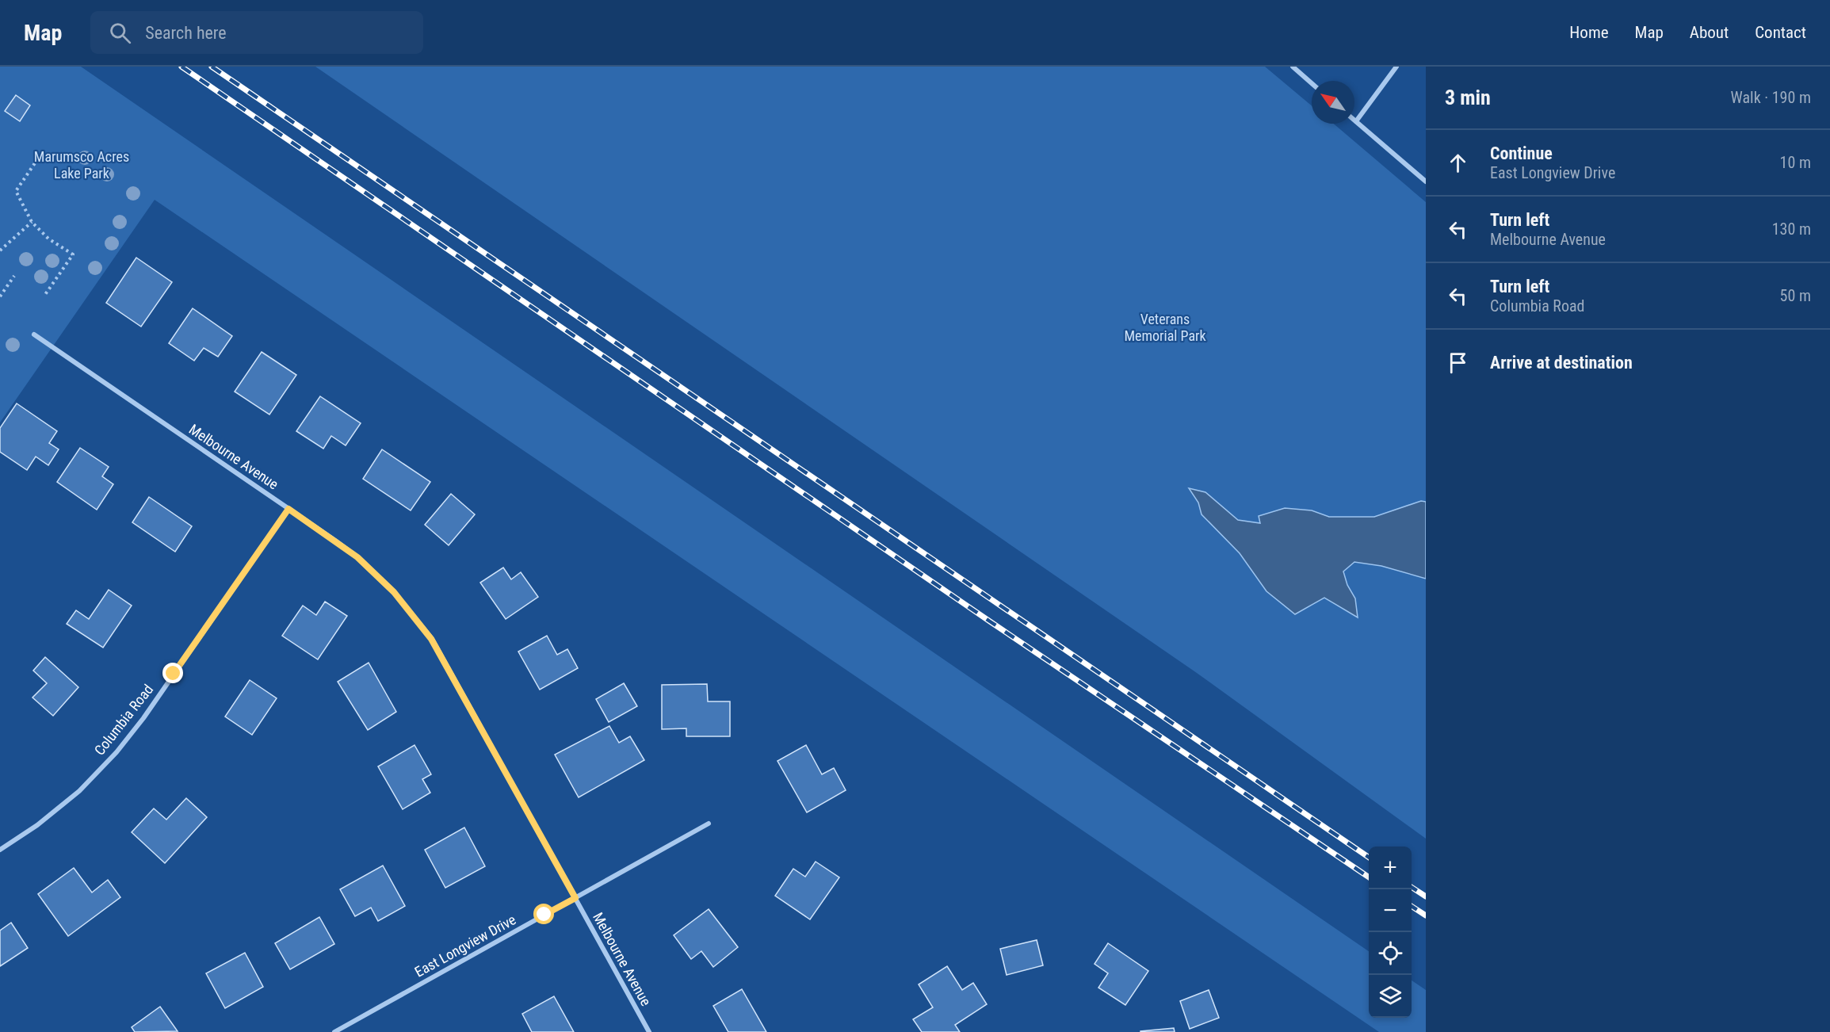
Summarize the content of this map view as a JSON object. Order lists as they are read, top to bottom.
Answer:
{
  "streets": {
    "street": ["Melbourne Avenue", "Columbia Road", "East Longview Drive"]
  },
  "crossings": [
    ["Melbourne Avenue", "Columbia Road"],
    ["Melbourne Avenue", "East Longview Drive"]
  ],
  "parks": ["Marumsco Acres Lake Park", "Veterans Memorial Park"],
  "north": "top left",
  "page": {
    "header": "Map",
    "search": "Search here",
    "nav": [
      "Home",
      "Map",
      "About",
      "Contact"
    ],
    "heading": ["3 min", "Walk · 190 m"],
    "list": [
      ["Continue", "East Longview Drive", "10 m"],
      ["Turn left", "Melbourne Avenue", "130 m"],
      ["Turn left", "Columbia Road", "50 m"],
      "Arrive at destination"
    ],
    "map_buttons": ["+", "−"]
  }
}
